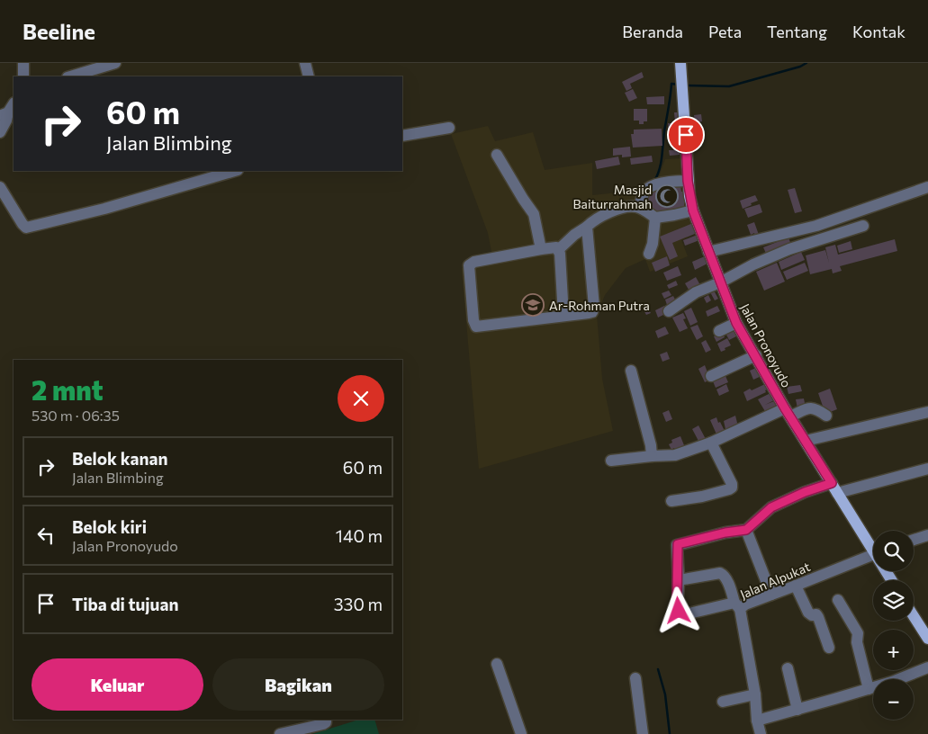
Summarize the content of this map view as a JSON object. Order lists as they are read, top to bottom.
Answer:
{
  "streets": {
    "main road": ["Jalan Pronoyudo"],
    "street": ["Jalan Alpukat"]
  },
  "places": {
    "mosque": ["Masjid Baiturrahmah"],
    "school or university": ["Ar-Rohman Putra"]
  },
  "page": {
    "header": "Beeline",
    "nav": [
      "Beranda",
      "Peta",
      "Tentang",
      "Kontak"
    ],
    "turn": ["60 m", "Jalan Blimbing"],
    "heading": ["2 mnt", "530 m · 06:35"],
    "list": [
      {
        "name": "Belok kanan",
        "note": "Jalan Blimbing",
        "value": "60 m"
      },
      {
        "name": "Belok kiri",
        "note": "Jalan Pronoyudo",
        "value": "140 m"
      },
      {
        "name": "Tiba di tujuan",
        "value": "330 m"
      }
    ],
    "map_buttons": ["+", "−"],
    "buttons": ["Keluar", "Bagikan"]
  }
}
